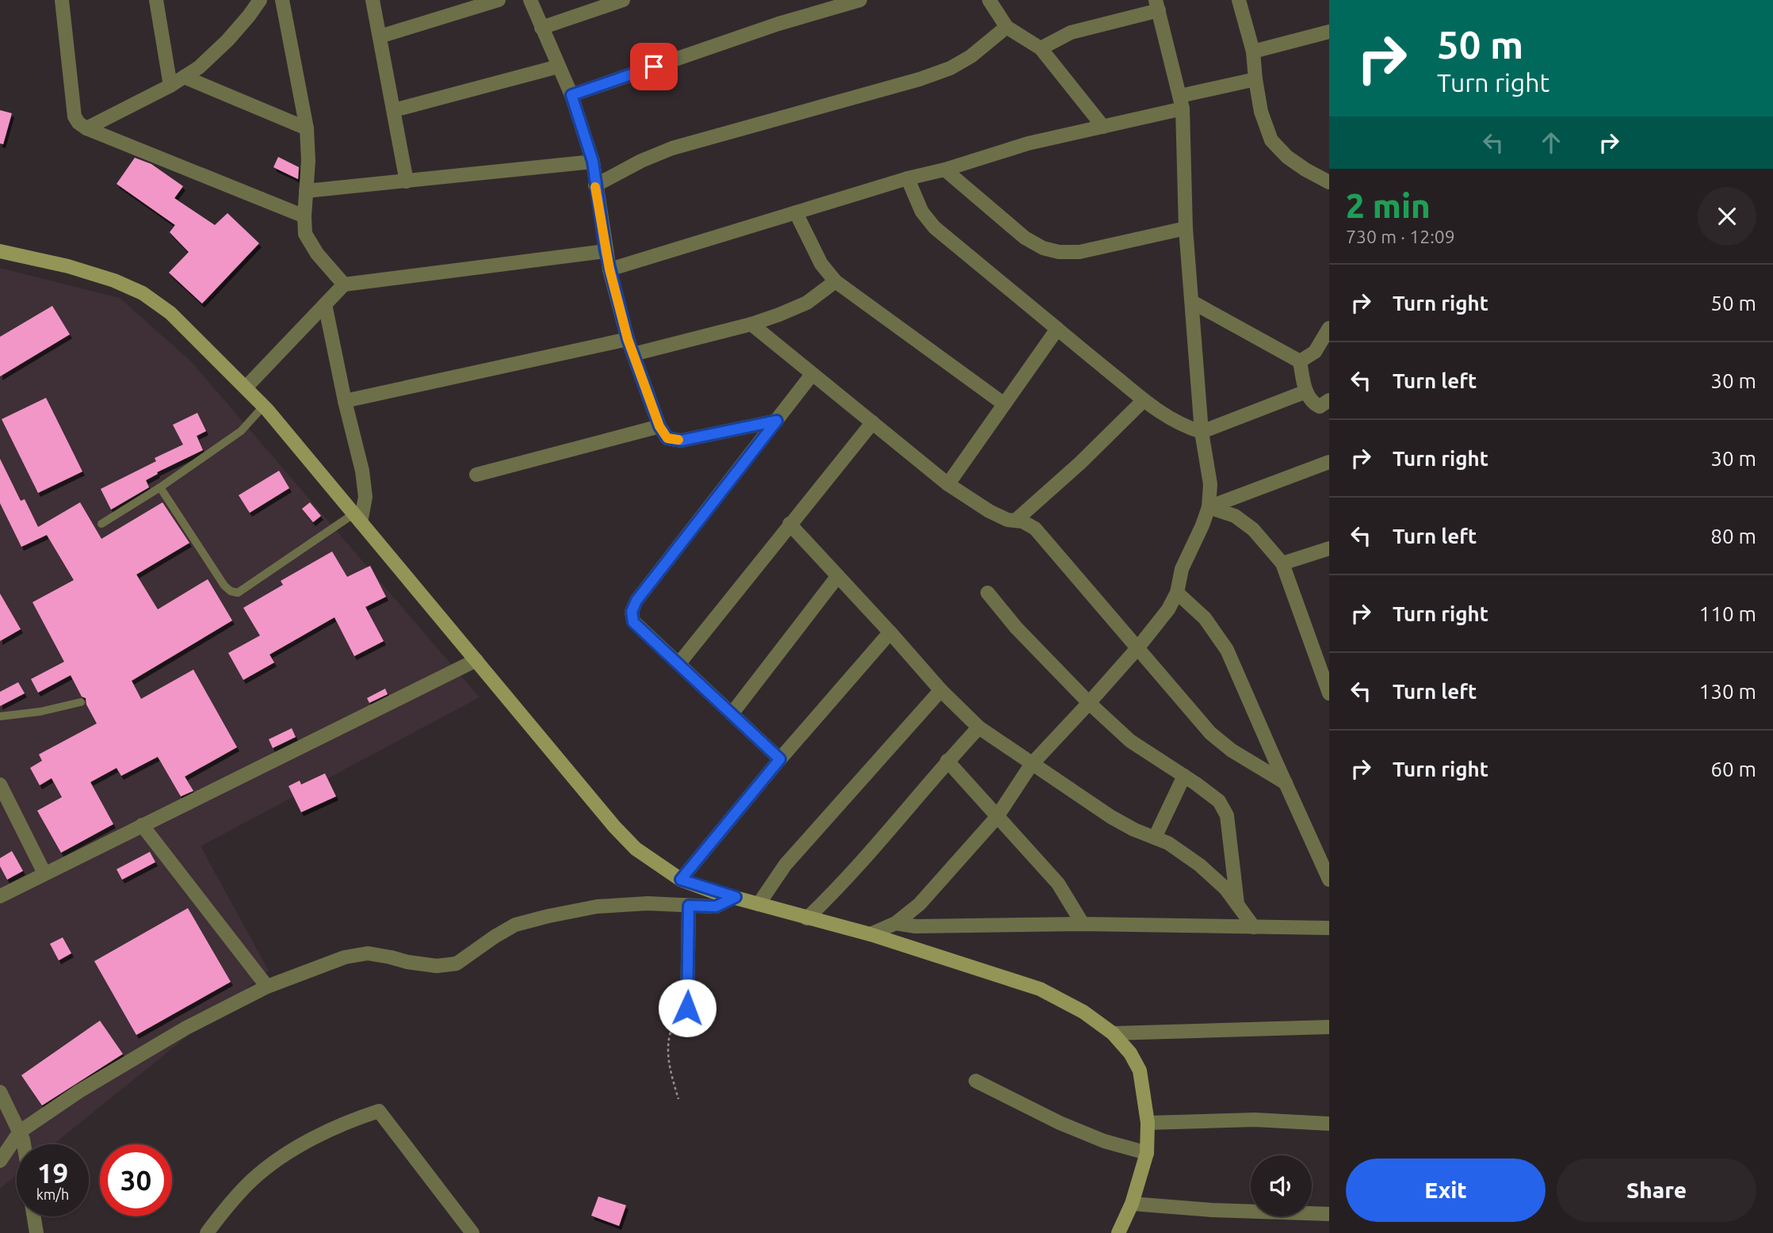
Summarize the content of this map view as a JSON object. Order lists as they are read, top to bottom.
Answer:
{
  "page": {
    "turn": ["50 m", "Turn right"],
    "heading": ["2 min", "730 m · 12:09"],
    "list": [
      {
        "name": "Turn right",
        "value": "50 m"
      },
      {
        "name": "Turn left",
        "value": "30 m"
      },
      {
        "name": "Turn right",
        "value": "30 m"
      },
      {
        "name": "Turn left",
        "value": "80 m"
      },
      {
        "name": "Turn right",
        "value": "110 m"
      },
      {
        "name": "Turn left",
        "value": "130 m"
      },
      {
        "name": "Turn right",
        "value": "60 m"
      }
    ],
    "speed": "19 km/h",
    "limit": "30",
    "buttons": ["Exit", "Share"]
  }
}
